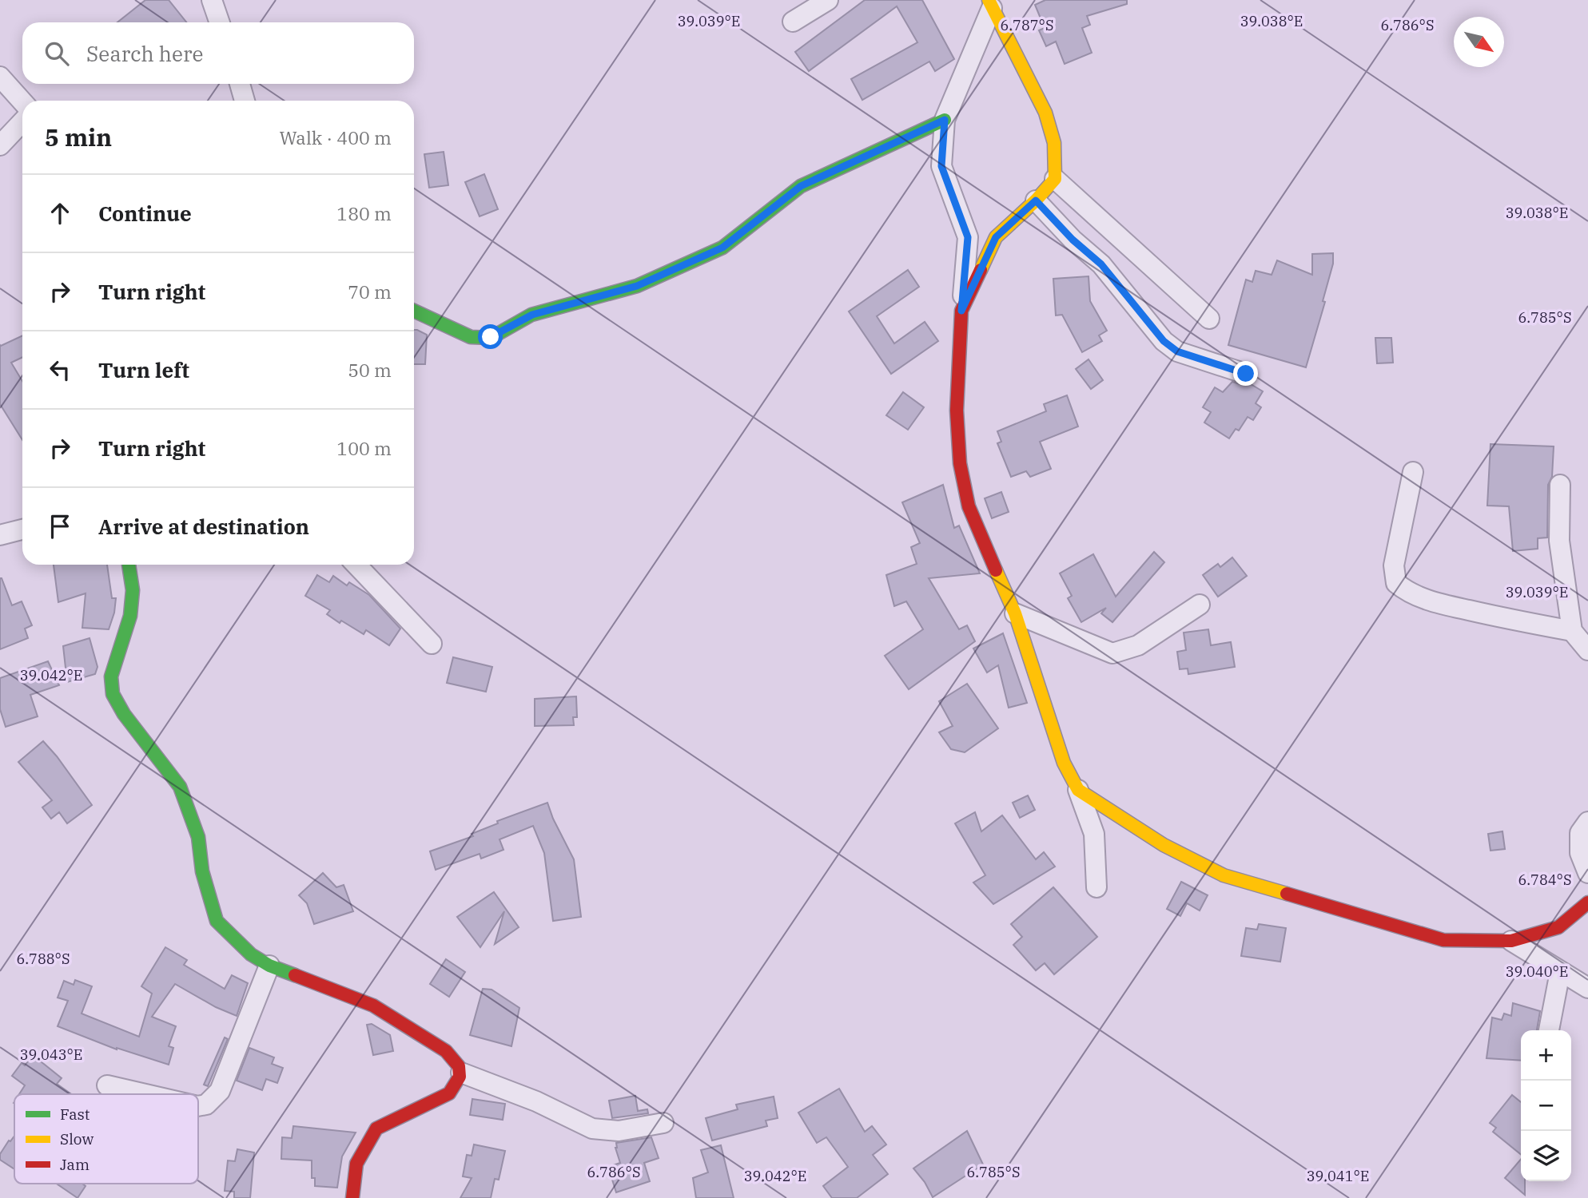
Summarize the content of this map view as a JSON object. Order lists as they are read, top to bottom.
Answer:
{
  "legend": ["Fast", "Slow", "Jam"],
  "north": "bottom right",
  "page": {
    "search": "Search here",
    "heading": ["5 min", "Walk · 400 m"],
    "list": [
      ["Continue", "180 m"],
      ["Turn right", "70 m"],
      ["Turn left", "50 m"],
      ["Turn right", "100 m"],
      "Arrive at destination"
    ],
    "map_buttons": ["+", "−"]
  },
  "coordinates": [
    "39.039°E",
    "39.038°E",
    "6.787°S",
    "6.786°S",
    "6.785°S",
    "39.042°E",
    "6.784°S",
    "6.788°S",
    "39.040°E",
    "39.043°E",
    "39.041°E"
  ]
}
